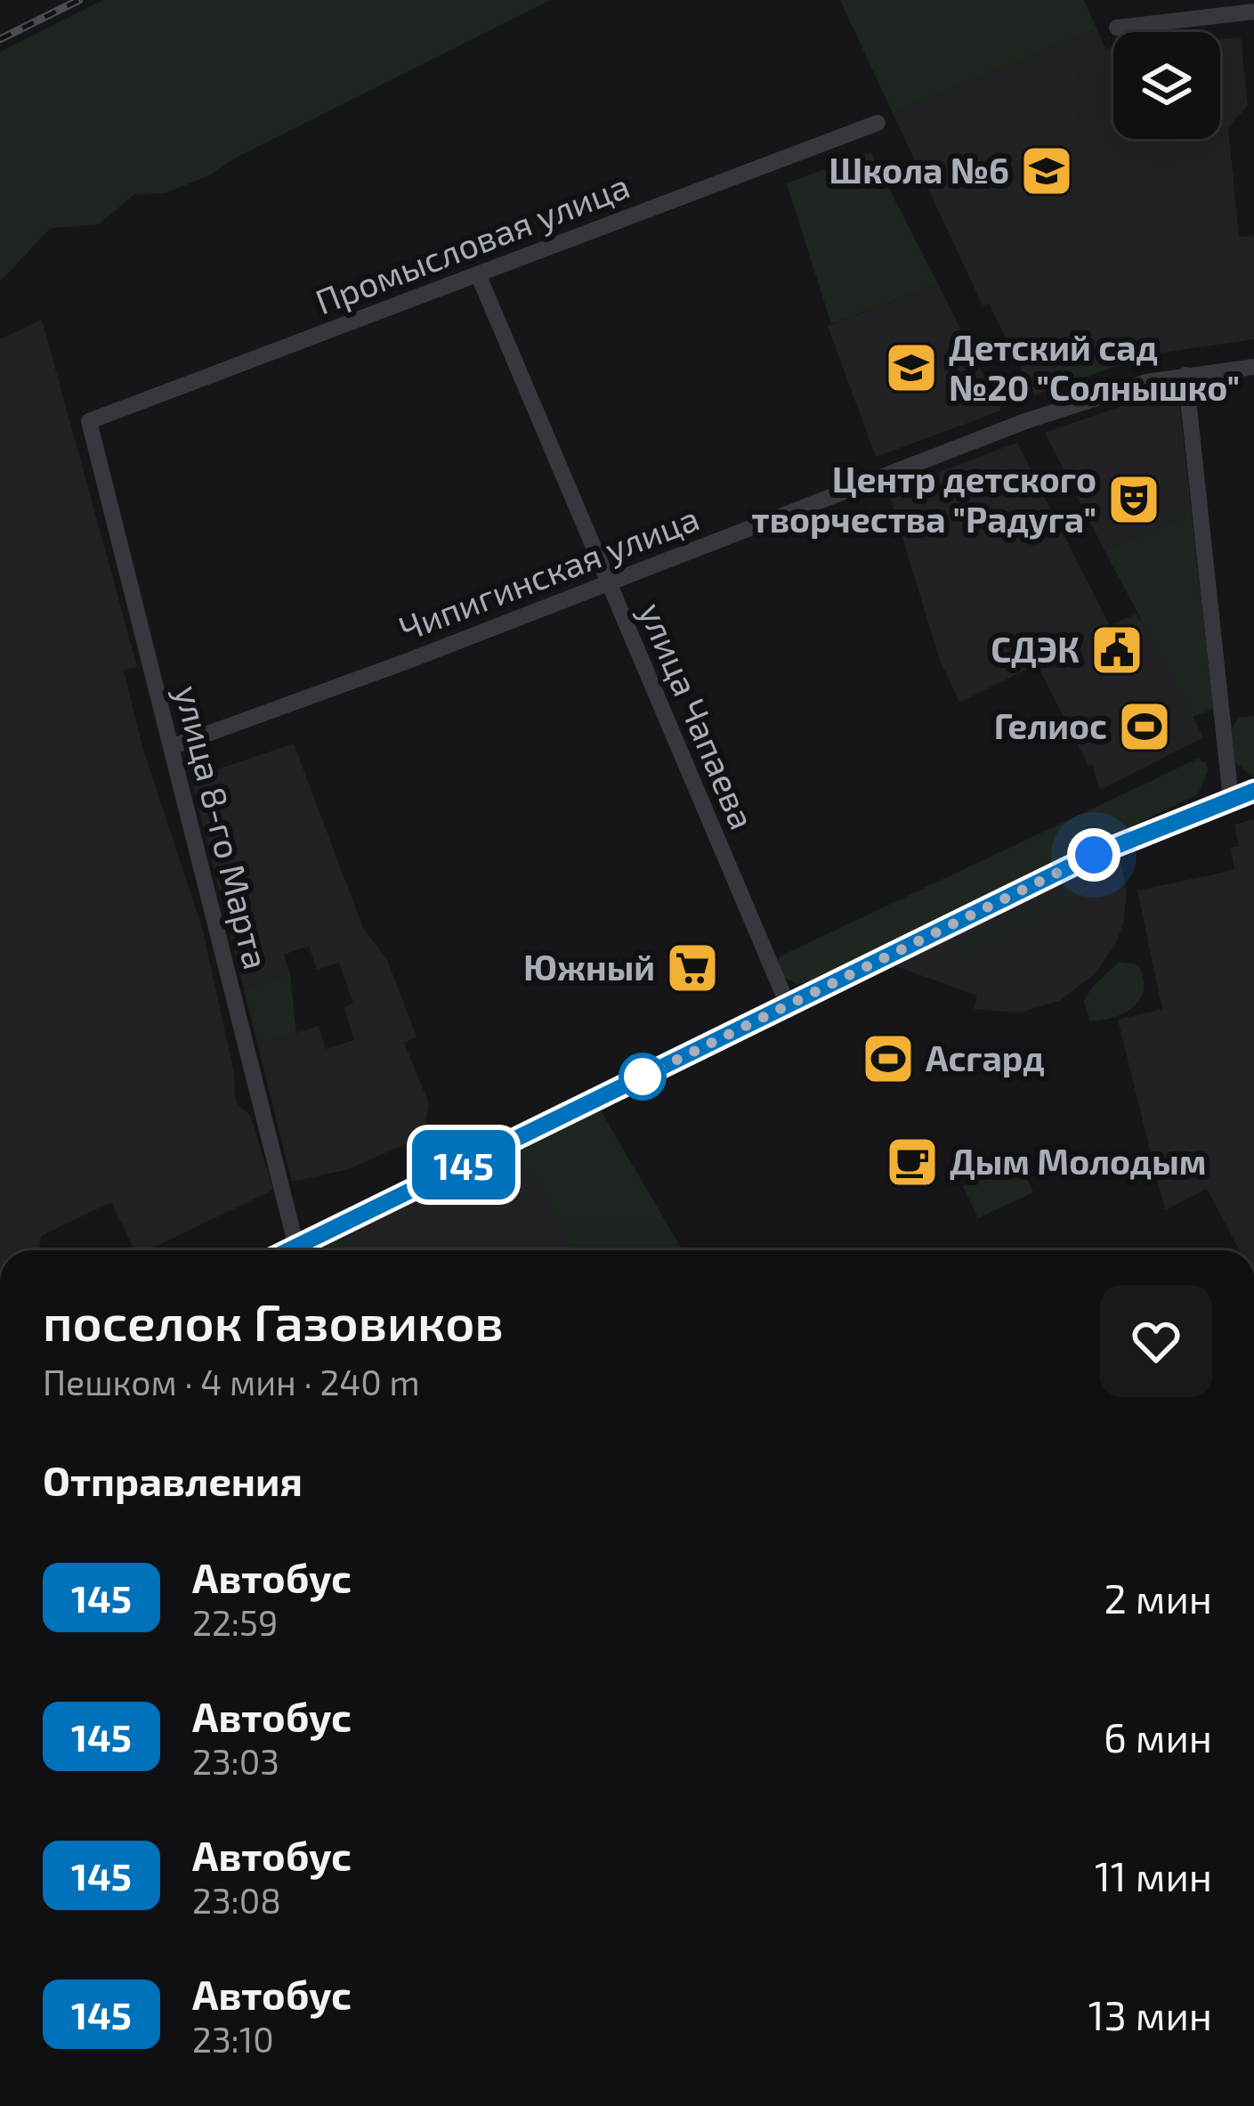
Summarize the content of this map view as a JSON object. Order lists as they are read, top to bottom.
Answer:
{
  "streets": {
    "street": [
      "Промысловая улица",
      "Чипигинская улица",
      "улица Чапаева",
      "улица 8-го Марта"
    ]
  },
  "crossings": [
    ["Промысловая улица", "улица Чапаева"],
    ["Промысловая улица", "улица 8-го Марта"],
    ["Чипигинская улица", "улица Чапаева"],
    ["Чипигинская улица", "улица 8-го Марта"]
  ],
  "places": {
    "school or university": ["Школа №6", "Детский сад №20 \"Солнышко\""],
    "theatre": ["Центр детского творчества \"Радуга\""],
    "public building": ["СДЭК"],
    "sports": ["Гелиос", "Асгард"],
    "supermarket": ["Южный"],
    "cafe": ["Дым Молодым"]
  },
  "lines": ["bus line 145"],
  "page": {
    "on_map": "145",
    "heading": [
      ["поселок Газовиков", "Пешком · 4 мин · 240 m"],
      "Отправления"
    ],
    "list": [
      {
        "mark": "145",
        "name": "Автобус",
        "note": "22:59",
        "value": "2 мин"
      },
      {
        "mark": "145",
        "name": "Автобус",
        "note": "23:03",
        "value": "6 мин"
      },
      {
        "mark": "145",
        "name": "Автобус",
        "note": "23:08",
        "value": "11 мин"
      },
      {
        "mark": "145",
        "name": "Автобус",
        "note": "23:10",
        "value": "13 мин"
      }
    ]
  }
}
